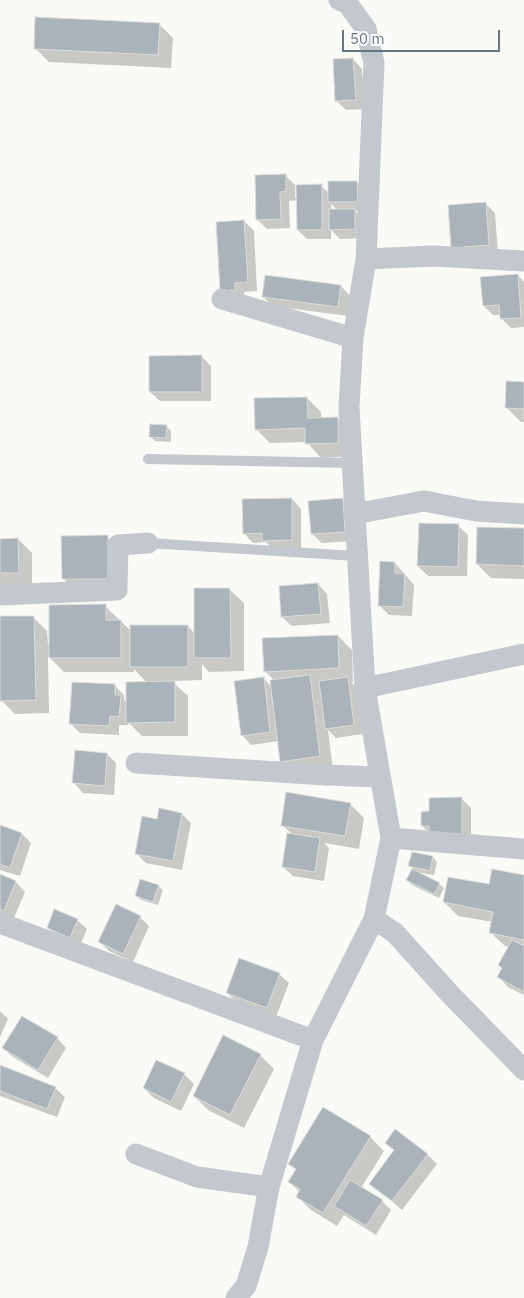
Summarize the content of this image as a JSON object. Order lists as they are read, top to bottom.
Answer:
{
  "scale_bar": "50 m"
}
